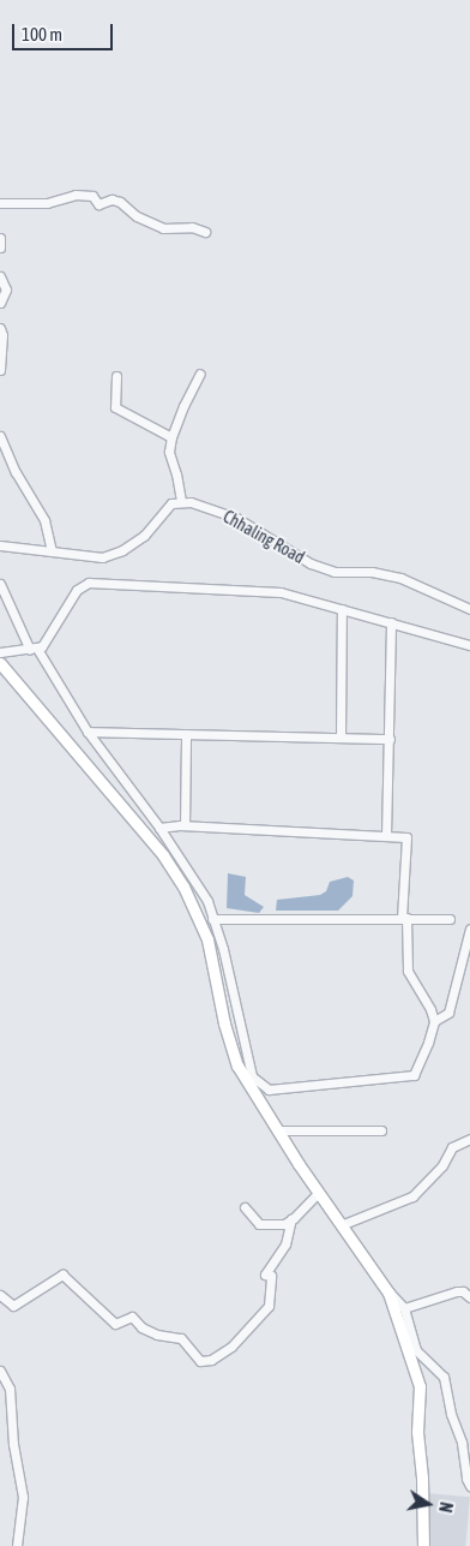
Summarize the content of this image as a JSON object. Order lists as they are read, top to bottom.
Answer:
{
  "streets": {
    "street": ["Chhaling Road"]
  },
  "scale_bar": "100 m",
  "north": "right"
}
